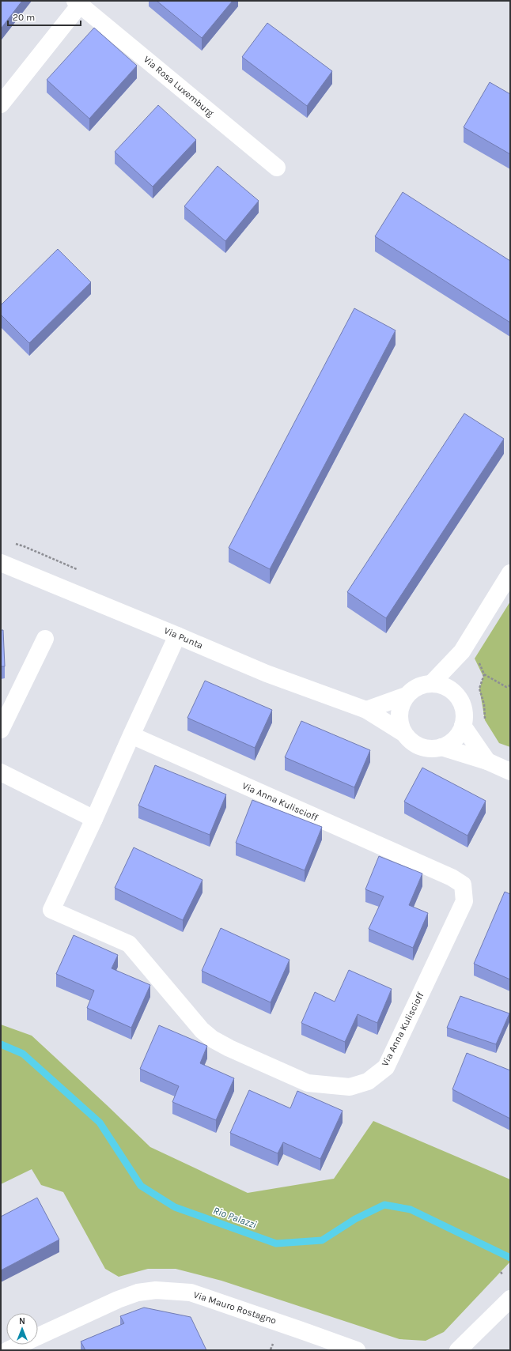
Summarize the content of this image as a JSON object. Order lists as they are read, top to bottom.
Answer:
{
  "streets": {
    "street": [
      "Via Rosa Luxemburg",
      "Via Punta",
      "Via Anna Kuliscioff",
      "Via Mauro Rostagno"
    ]
  },
  "crossings": [
    ["Via Punta", "Via Anna Kuliscioff"]
  ],
  "water": ["Rio Palazzi"],
  "scale_bar": "20 m",
  "north": "top"
}
